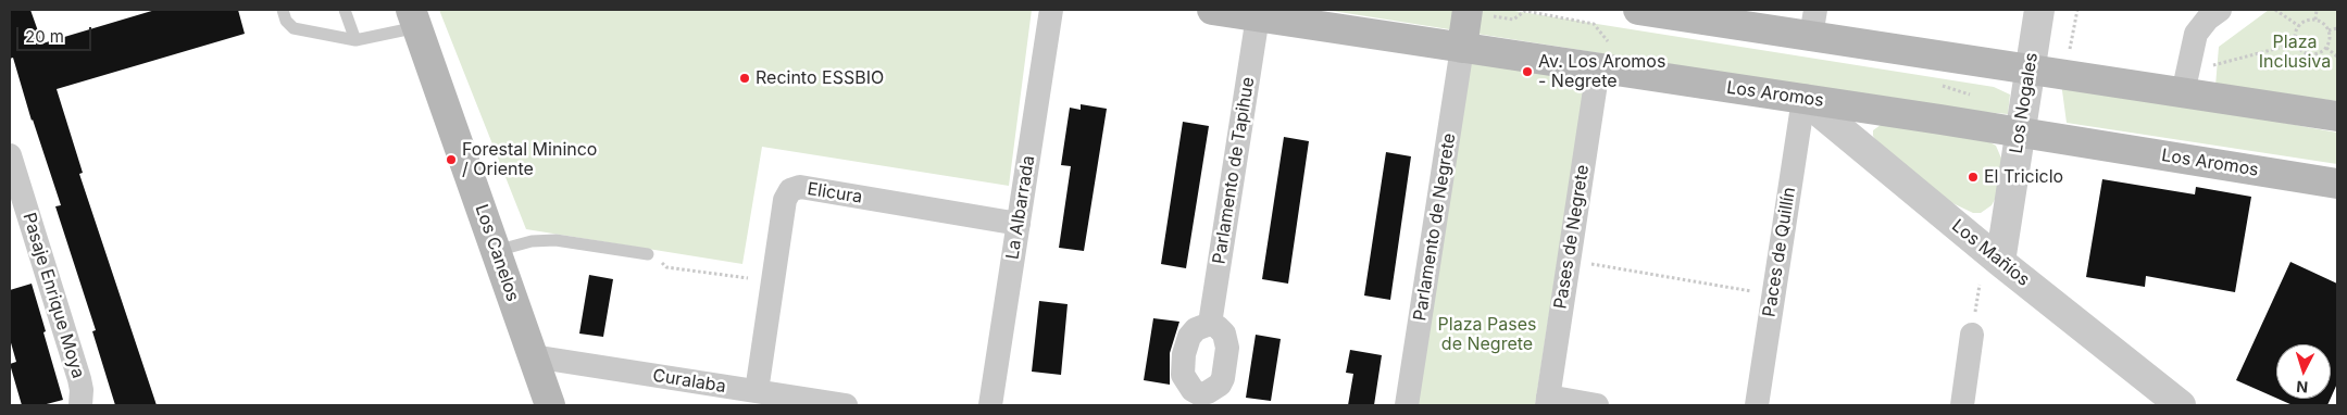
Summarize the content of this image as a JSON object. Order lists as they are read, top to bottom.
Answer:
{
  "streets": {
    "main road": ["Los Aromos", "Los Canelos"],
    "street": [
      "Los Nogales",
      "Parlamento de Tapihue",
      "Elicura",
      "La Albarrada",
      "Parlamento de Negrete",
      "Pases de Negrete",
      "Paces de Quillín",
      "Los Mañíos",
      "Pasaje Enrique Moya",
      "Curalaba"
    ]
  },
  "crossings": [
    ["Los Aromos", "Los Nogales"],
    ["Los Aromos", "Parlamento de Tapihue"],
    ["Los Aromos", "Parlamento de Negrete"],
    ["Los Aromos", "Pases de Negrete"],
    ["Los Aromos", "Paces de Quillín"],
    ["Los Aromos", "Los Mañíos"],
    ["Los Nogales", "Los Mañíos"],
    ["Elicura", "La Albarrada"],
    ["Elicura", "Curalaba"],
    ["Paces de Quillín", "Los Mañíos"],
    ["Los Canelos", "Curalaba"]
  ],
  "parks": ["Plaza Inclusiva", "Plaza Pases de Negrete"],
  "places": [
    "Av. Los Aromos - Negrete",
    "Recinto ESSBIO",
    "Forestal Mininco / Oriente",
    "El Triciclo"
  ],
  "scale_bar": "20 m",
  "north": "bottom"
}
